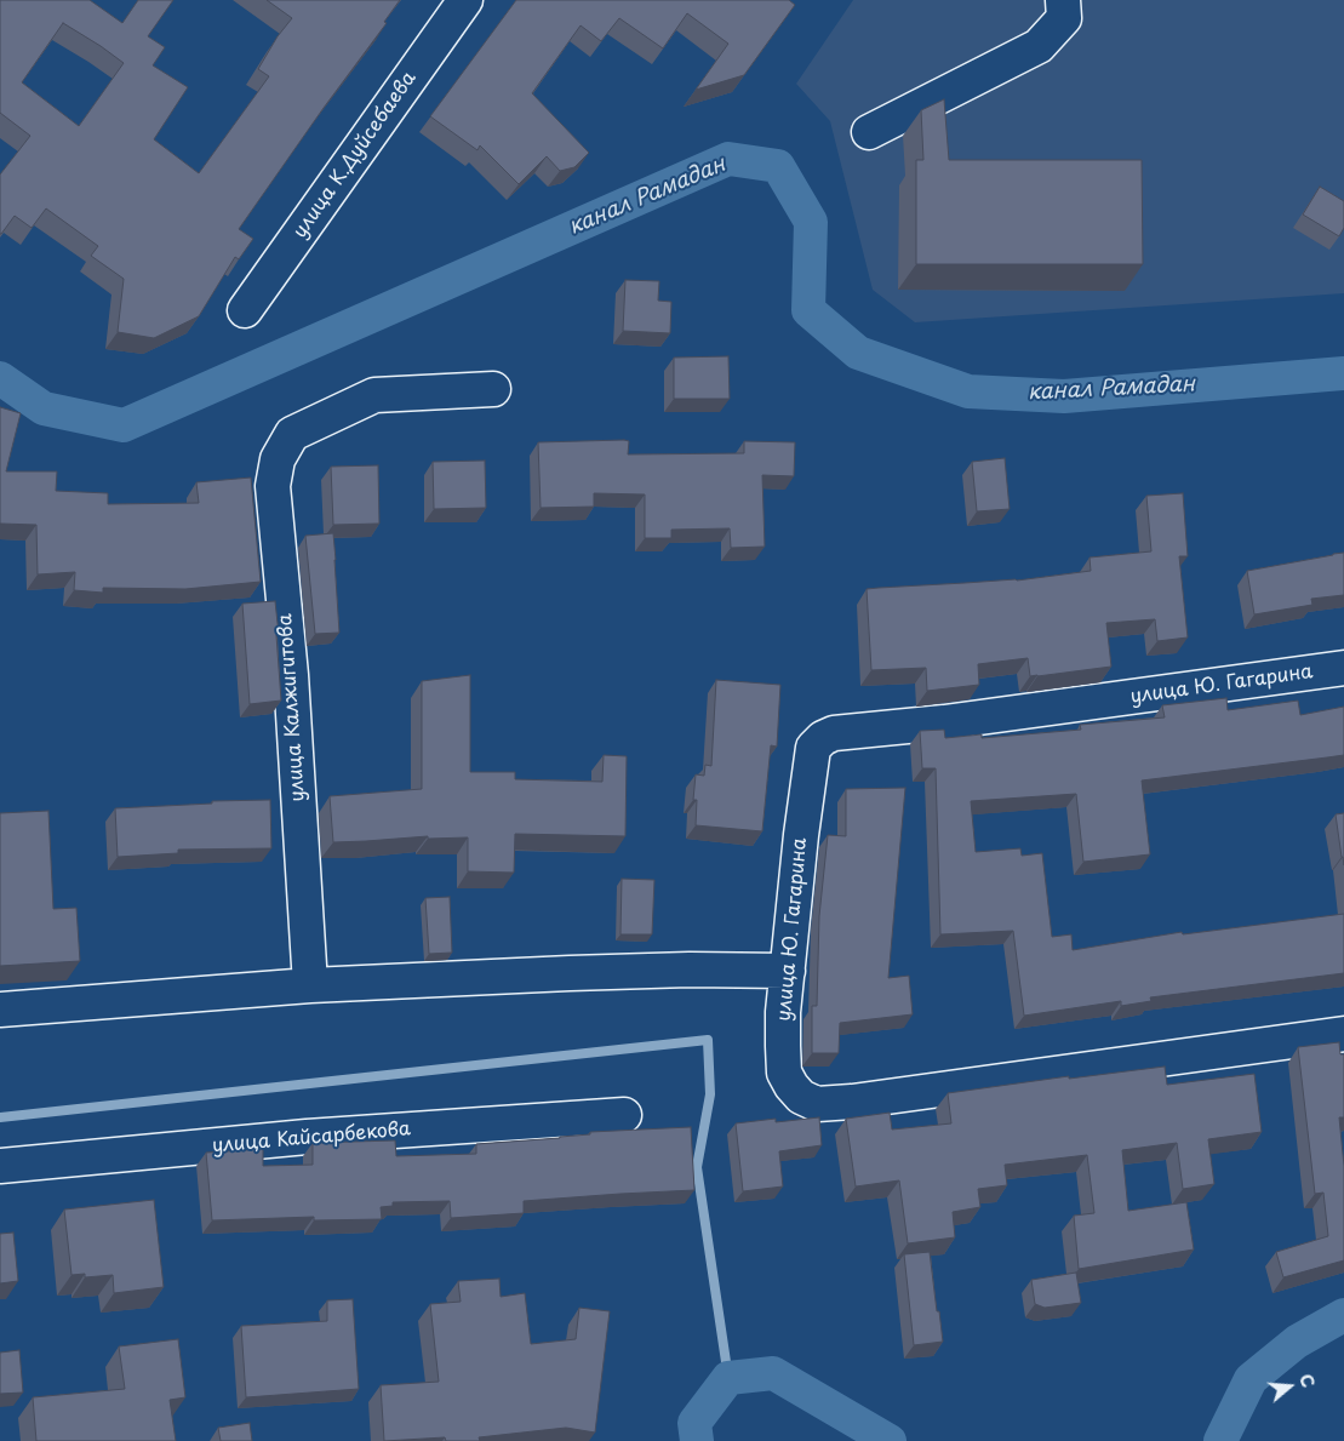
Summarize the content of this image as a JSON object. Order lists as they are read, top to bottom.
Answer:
{
  "streets": {
    "street": [
      "улица К.Дуйсебаева",
      "улица Ю. Гагарина",
      "улица Калжигитова",
      "улица Кайсарбекова"
    ]
  },
  "water": ["канал Рамадан"],
  "north": "right"
}
